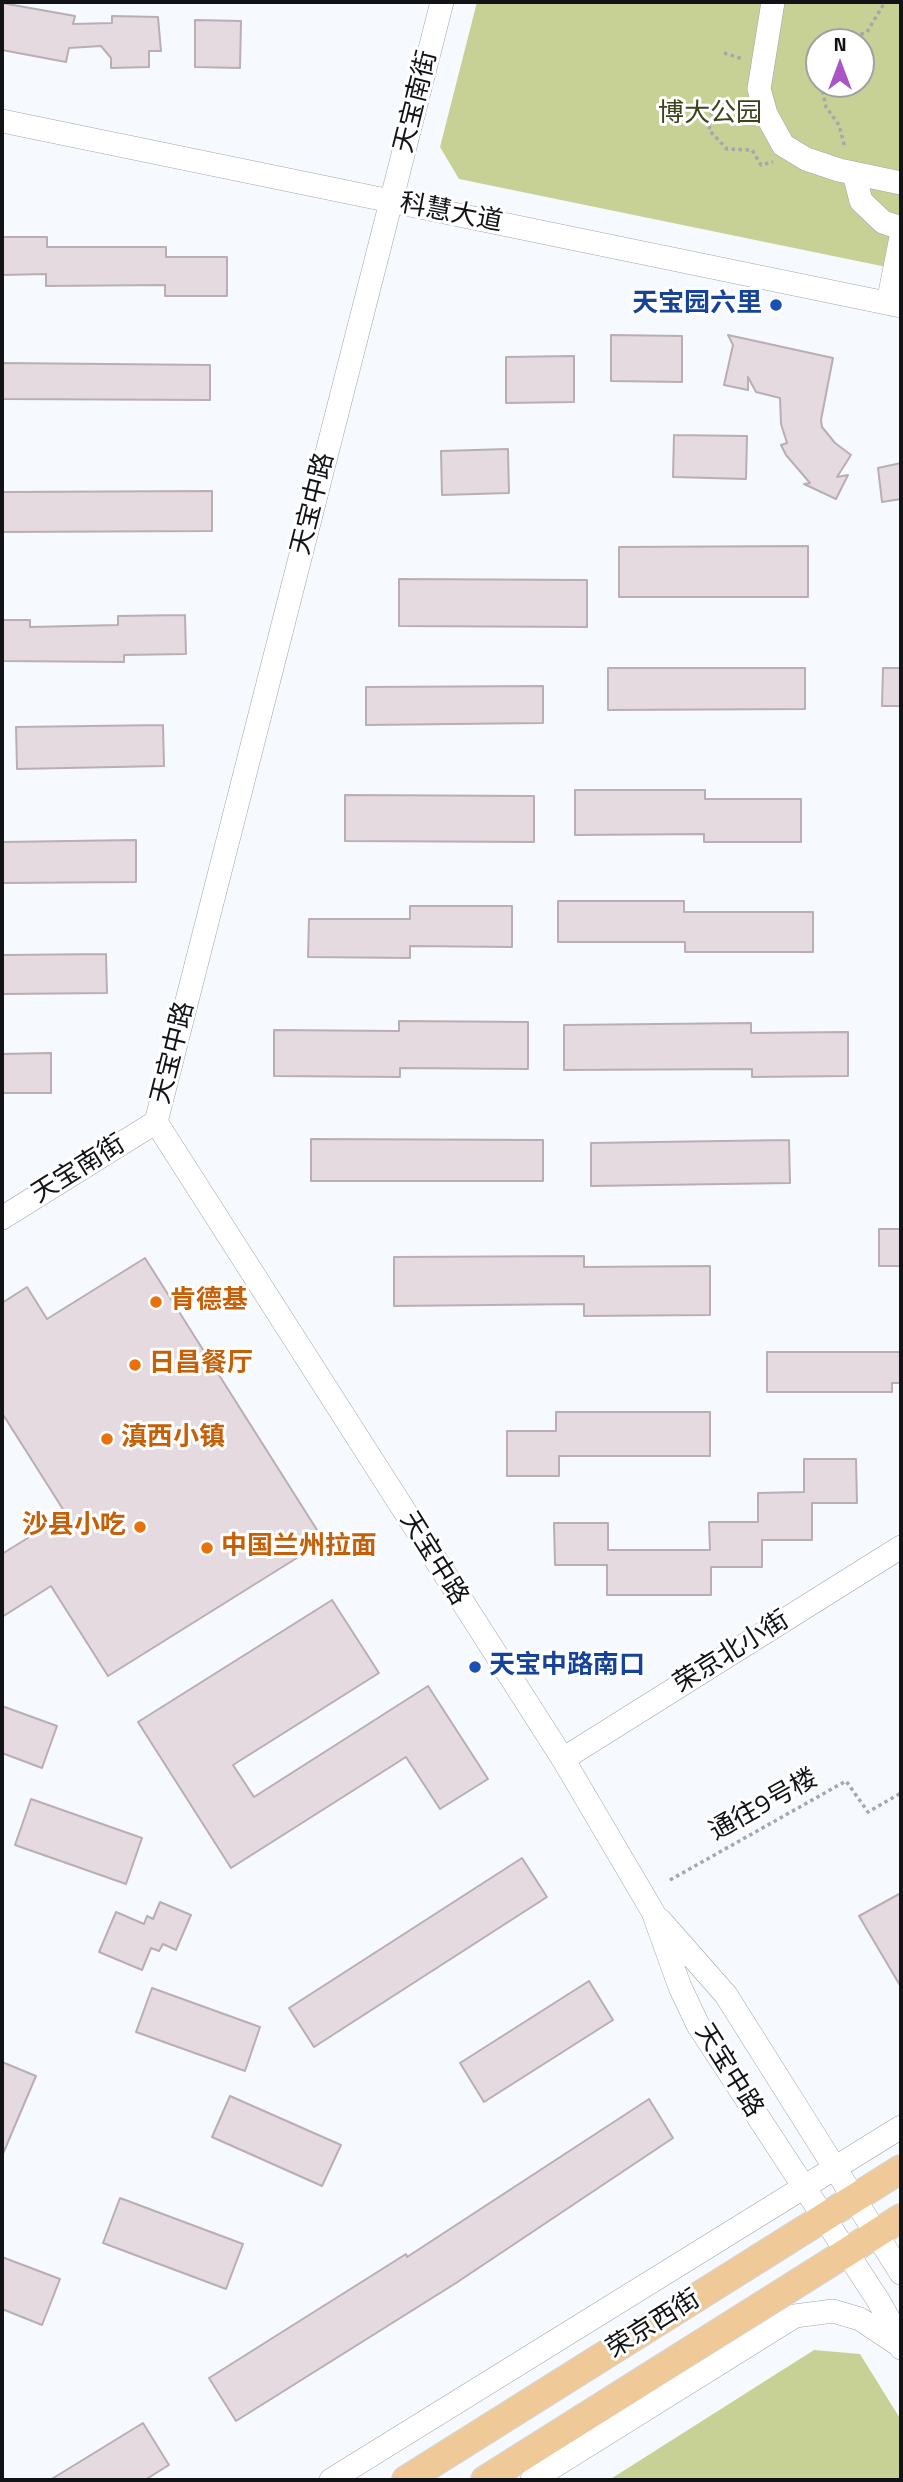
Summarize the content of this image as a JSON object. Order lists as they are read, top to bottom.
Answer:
{
  "streets": {
    "main road": ["荣京西街"],
    "street": [
      "天宝南街",
      "科慧大道",
      "天宝中路",
      "荣京北小街"
    ],
    "path": ["通往9号楼"]
  },
  "crossings": [
    ["天宝南街", "科慧大道"],
    ["天宝南街", "天宝中路"],
    ["科慧大道", "天宝中路"],
    ["天宝中路", "荣京北小街"],
    ["天宝中路", "荣京西街"]
  ],
  "parks": ["博大公园"],
  "places": [
    "天宝园六里",
    "肯德基",
    "日昌餐厅",
    "滇西小镇",
    "沙县小吃",
    "中国兰州拉面",
    "天宝中路南口"
  ],
  "north": "top"
}
